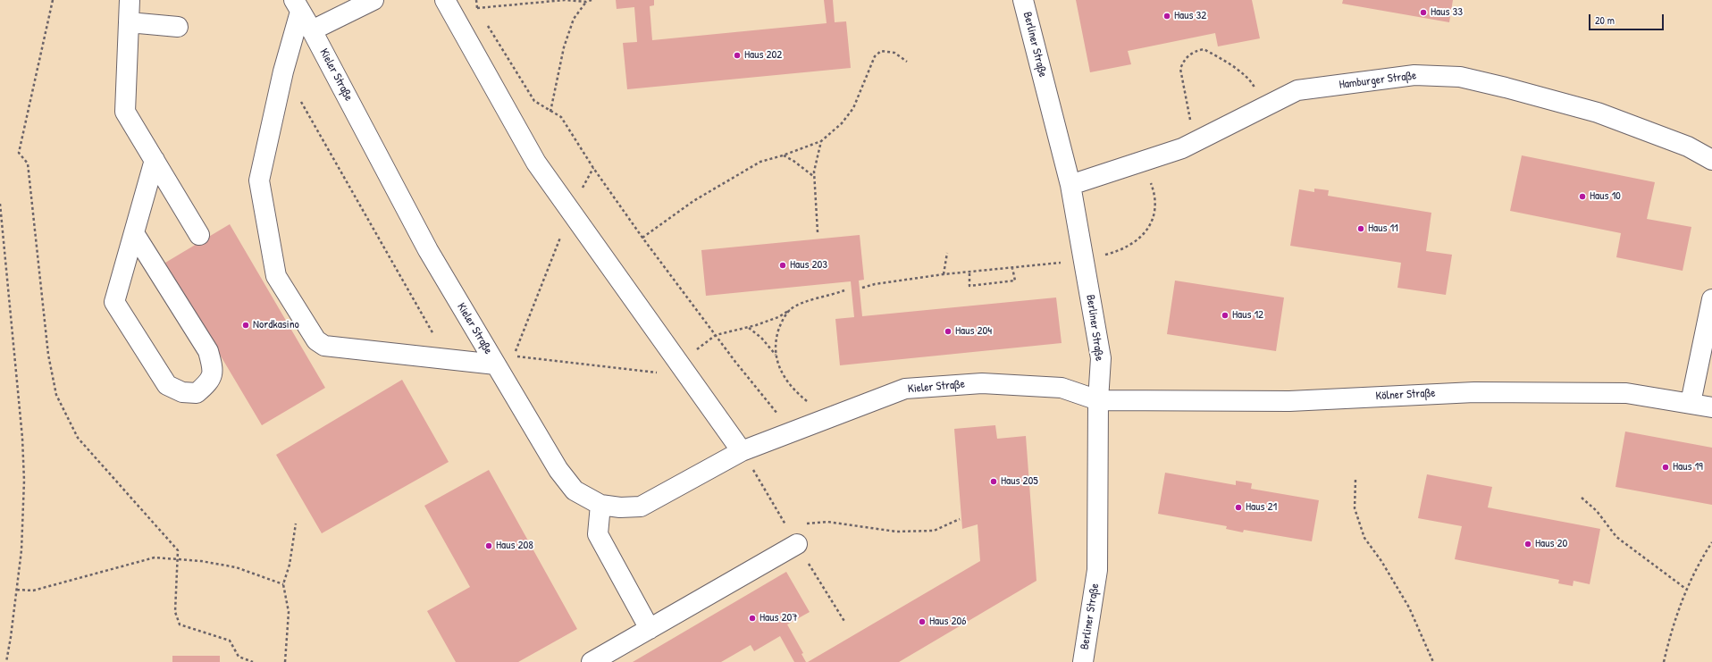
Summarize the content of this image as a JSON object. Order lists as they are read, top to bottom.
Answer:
{
  "streets": {
    "lane": [
      "Berliner Straße",
      "Kieler Straße",
      "Hamburger Straße",
      "Kölner Straße"
    ]
  },
  "crossings": [
    ["Berliner Straße", "Kieler Straße"],
    ["Berliner Straße", "Hamburger Straße"],
    ["Berliner Straße", "Kölner Straße"],
    ["Kieler Straße", "Kölner Straße"]
  ],
  "places": [
    "Haus 33",
    "Haus 32",
    "Haus 202",
    "Haus 10",
    "Haus 11",
    "Haus 203",
    "Haus 12",
    "Nordkasino",
    "Haus 204",
    "Haus 19",
    "Haus 205",
    "Haus 21",
    "Haus 20",
    "Haus 208",
    "Haus 207",
    "Haus 206"
  ],
  "scale_bar": "20 m"
}
